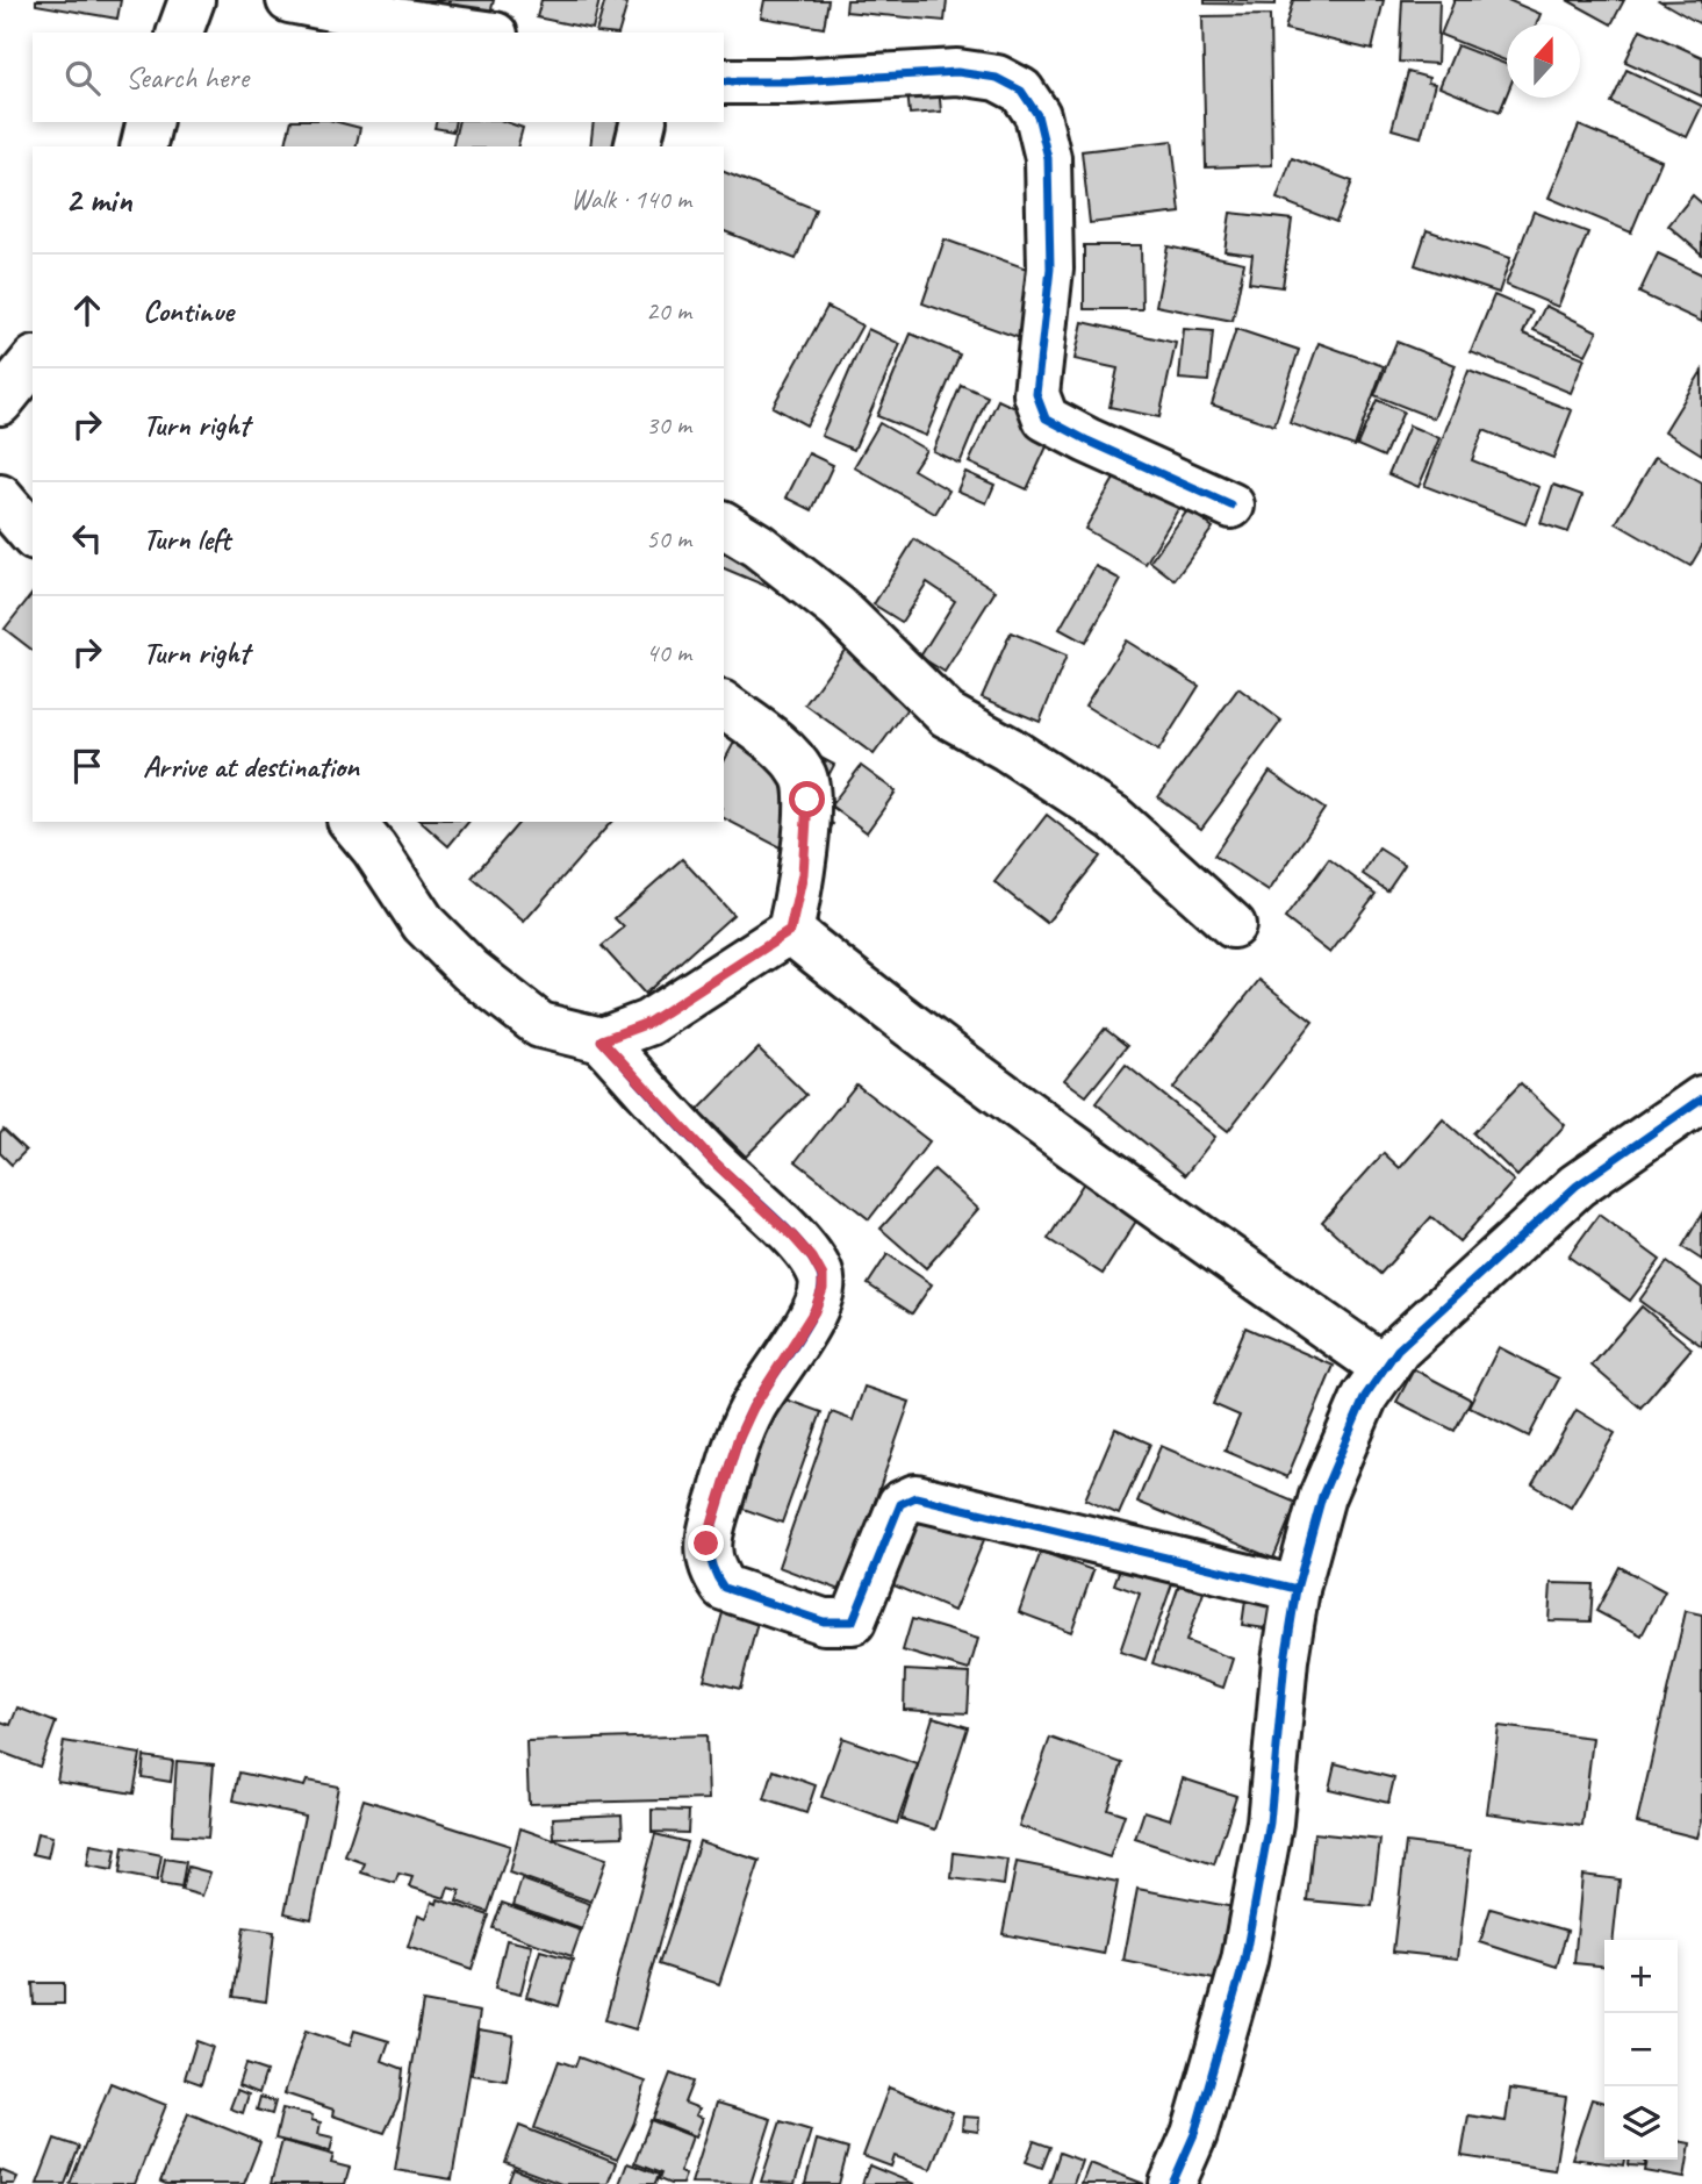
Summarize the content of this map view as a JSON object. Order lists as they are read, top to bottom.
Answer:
{
  "north": "top",
  "page": {
    "search": "Search here",
    "heading": ["2 min", "Walk · 140 m"],
    "list": [
      ["Continue", "20 m"],
      ["Turn right", "30 m"],
      ["Turn left", "50 m"],
      ["Turn right", "40 m"],
      "Arrive at destination"
    ],
    "map_buttons": ["+", "−"]
  }
}
